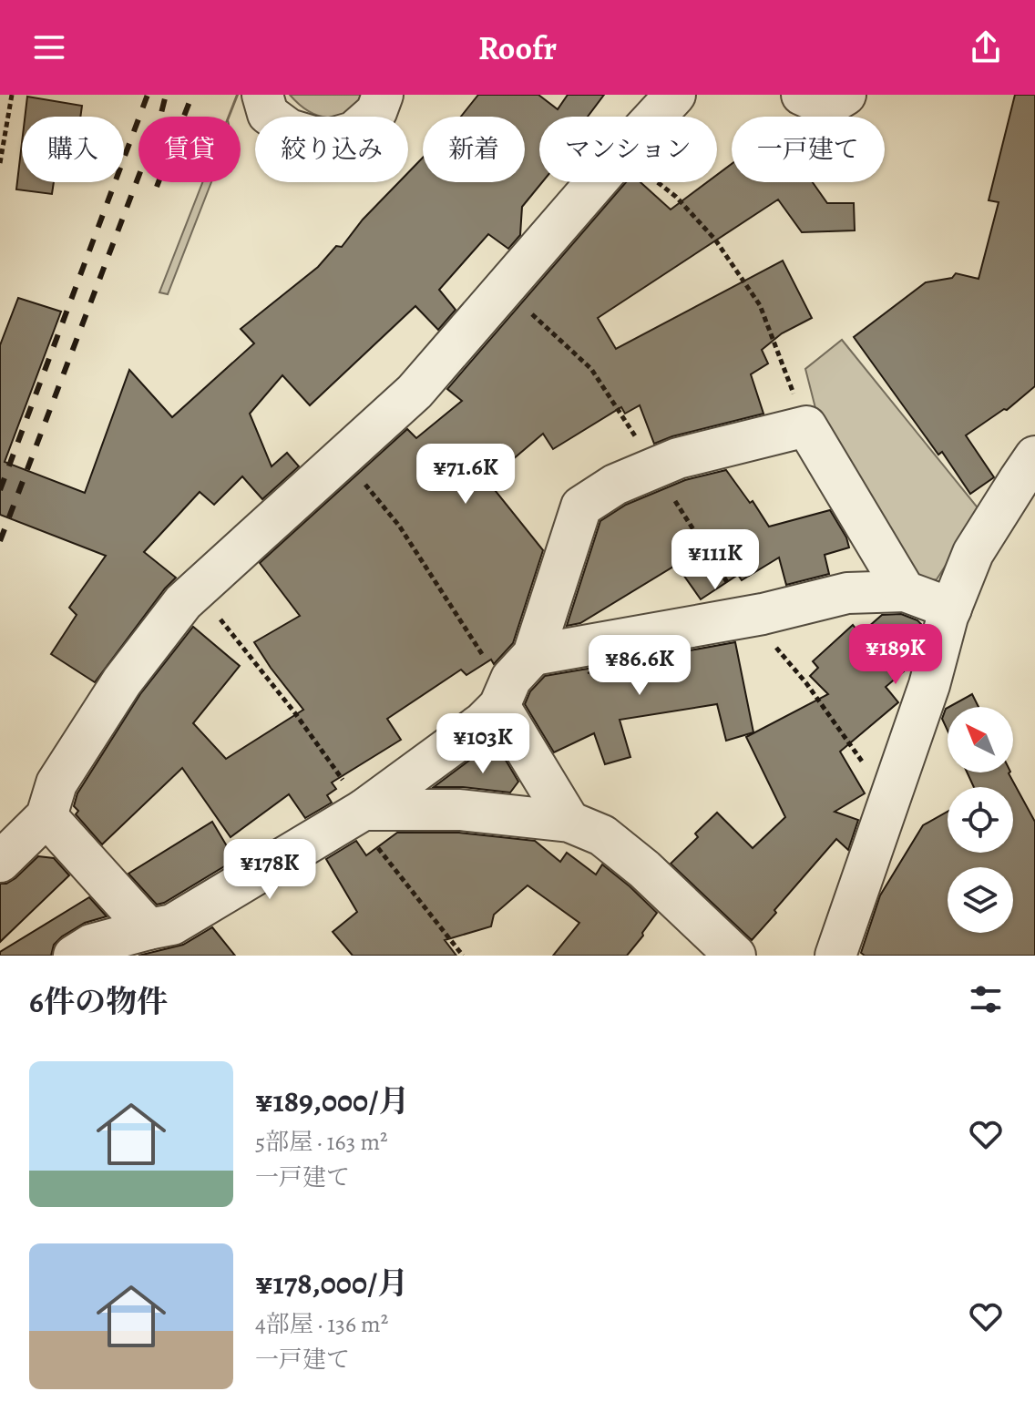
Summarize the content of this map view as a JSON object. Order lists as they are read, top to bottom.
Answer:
{
  "north": "top left",
  "page": {
    "header": "Roofr",
    "chip": [
      "購入",
      "賃貸",
      "絞り込み",
      "新着",
      "マンション",
      "一戸建て"
    ],
    "price": [
      "¥71.6K",
      "¥111K",
      "¥189K",
      "¥86.6K",
      "¥103K",
      "¥178K"
    ],
    "heading": "6件の物件",
    "list": [
      {
        "name": "¥189,000/月",
        "note": "5部屋 · 163 m² · 一戸建て"
      },
      {
        "name": "¥178,000/月",
        "note": "4部屋 · 136 m² · 一戸建て"
      }
    ]
  }
}
